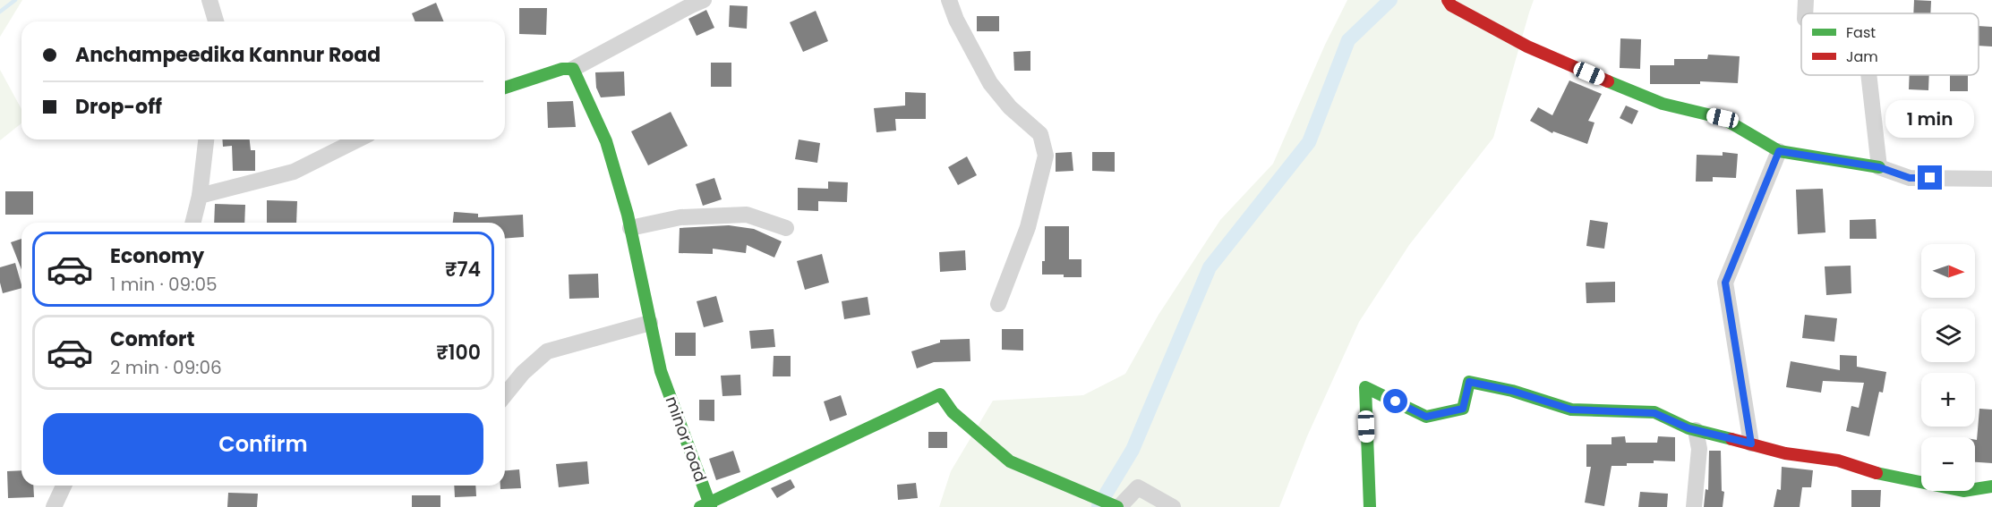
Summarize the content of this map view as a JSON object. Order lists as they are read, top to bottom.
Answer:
{
  "streets": {
    "street": ["minor road"]
  },
  "legend": ["Fast", "Jam"],
  "north": "right",
  "page": {
    "banner": ["Anchampeedika Kannur Road", "Drop-off"],
    "bubble": "1 min",
    "list": [
      {
        "name": "Economy",
        "note": "1 min · 09:05",
        "value": "₹74"
      },
      {
        "name": "Comfort",
        "note": "2 min · 09:06",
        "value": "₹100"
      }
    ],
    "map_buttons": ["+", "−"],
    "buttons": "Confirm"
  }
}
